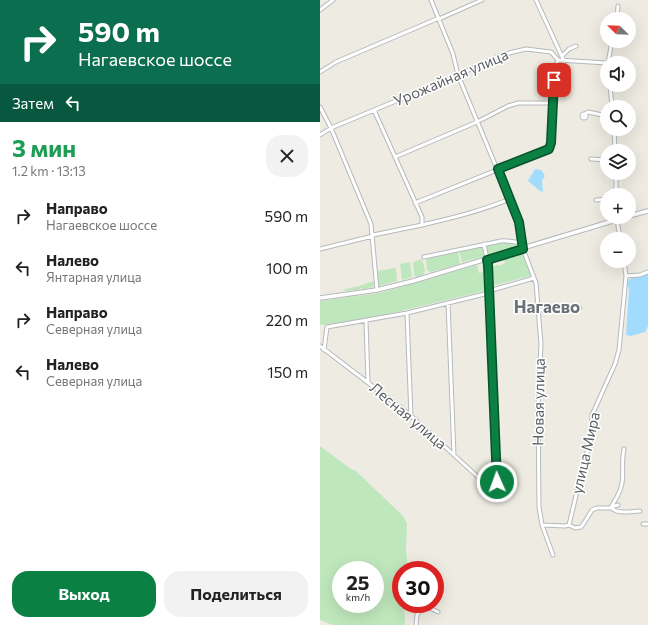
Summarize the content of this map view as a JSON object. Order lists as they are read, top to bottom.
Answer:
{
  "streets": {
    "street": [
      "Урожайная улица",
      "Новая улица",
      "Лесная улица",
      "улица Мира"
    ]
  },
  "crossings": [
    ["Урожайная улица", "Новая улица"]
  ],
  "districts": ["Нагаево"],
  "north": "top left",
  "page": {
    "turn": ["590 m", "Нагаевское шоссе"],
    "map_buttons": ["+", "−"],
    "then": "Затем",
    "heading": ["3 мин", "1.2 km · 13:13"],
    "list": [
      {
        "name": "Направо",
        "note": "Нагаевское шоссе",
        "value": "590 m"
      },
      {
        "name": "Налево",
        "note": "Янтарная улица",
        "value": "100 m"
      },
      {
        "name": "Направо",
        "note": "Северная улица",
        "value": "220 m"
      },
      {
        "name": "Налево",
        "note": "Северная улица",
        "value": "150 m"
      }
    ],
    "speed": "25 km/h",
    "limit": "30",
    "buttons": ["Выход", "Поделиться"]
  }
}
